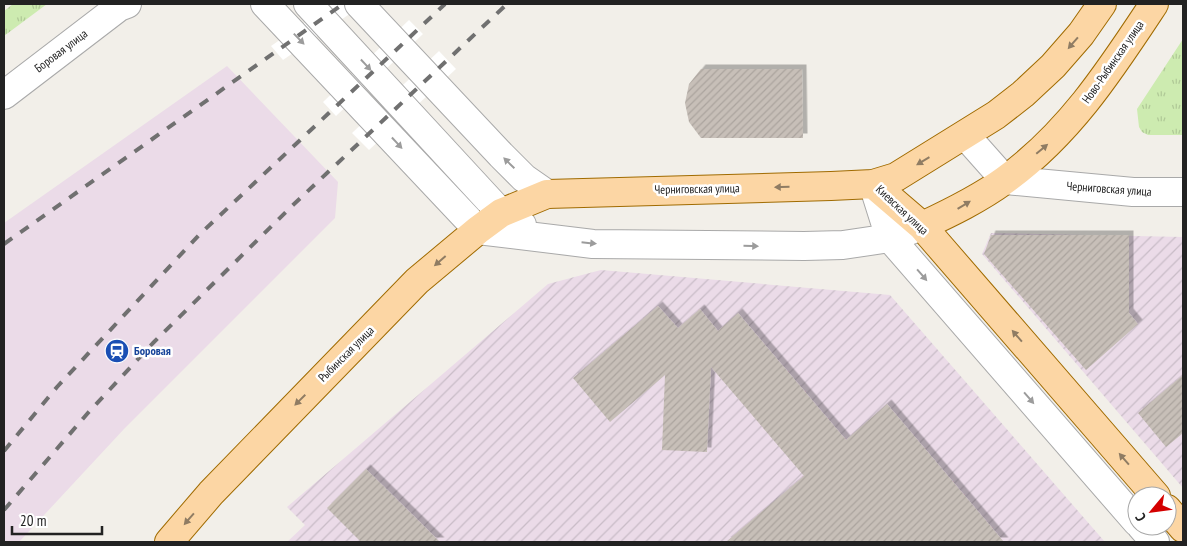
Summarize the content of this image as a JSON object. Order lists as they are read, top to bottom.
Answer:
{
  "streets": {
    "main road": [
      "Ново-Рыбинская улица",
      "Черниговская улица",
      "Киевская улица",
      "Рыбинская улица"
    ],
    "street": ["Боровая улица"]
  },
  "crossings": [
    ["Ново-Рыбинская улица", "Черниговская улица"],
    ["Черниговская улица", "Киевская улица"],
    ["Черниговская улица", "Рыбинская улица"]
  ],
  "one_way": ["Черниговская улица", "Рыбинская улица"],
  "places": {
    "station": ["Боровая"]
  },
  "scale_bar": "20 m",
  "north": "bottom left"
}
